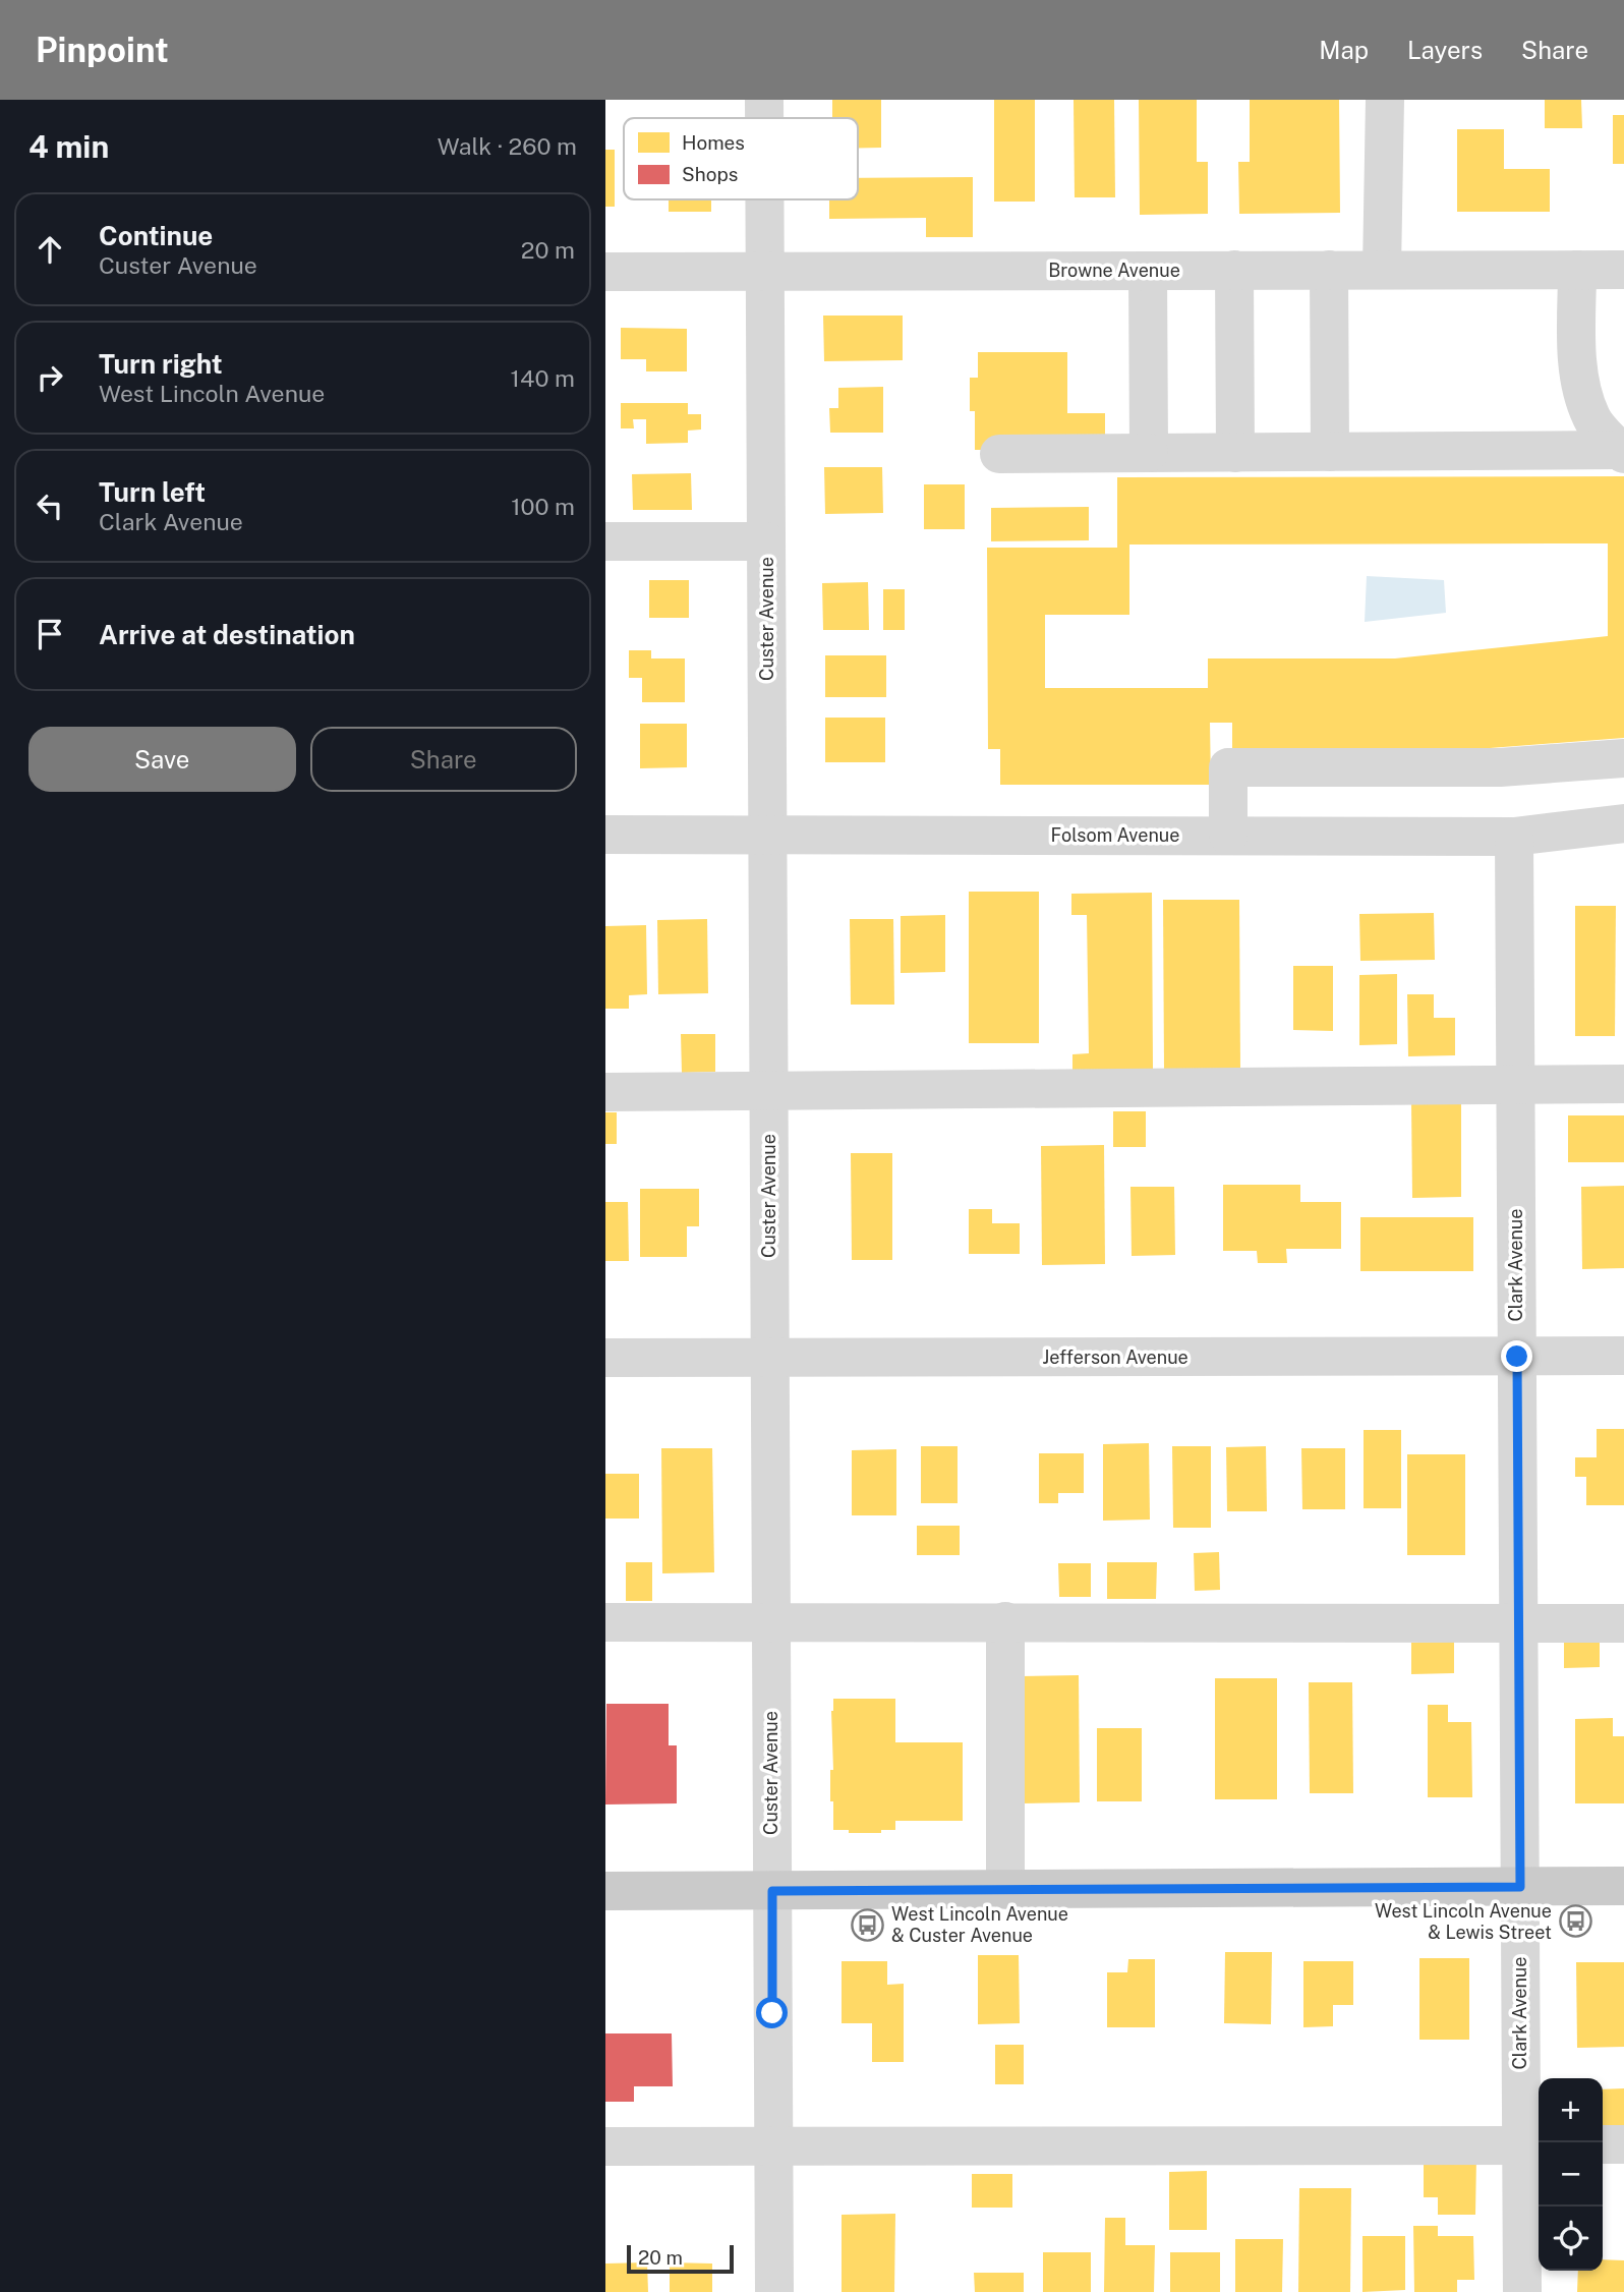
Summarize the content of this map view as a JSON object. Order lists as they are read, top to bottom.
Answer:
{
  "streets": {
    "street": [
      "Browne Avenue",
      "Custer Avenue",
      "Folsom Avenue",
      "Clark Avenue",
      "Jefferson Avenue"
    ]
  },
  "crossings": [
    ["Browne Avenue", "Custer Avenue"],
    ["Custer Avenue", "Folsom Avenue"],
    ["Custer Avenue", "Jefferson Avenue"],
    ["Folsom Avenue", "Clark Avenue"],
    ["Clark Avenue", "Jefferson Avenue"]
  ],
  "places": {
    "bus stop": ["West Lincoln Avenue & Lewis Street", "West Lincoln Avenue & Custer Avenue"]
  },
  "legend": ["Homes", "Shops"],
  "scale_bar": "20 m",
  "page": {
    "header": "Pinpoint",
    "nav": ["Map", "Layers", "Share"],
    "heading": ["4 min", "Walk · 260 m"],
    "list": [
      ["Continue", "Custer Avenue", "20 m"],
      ["Turn right", "West Lincoln Avenue", "140 m"],
      ["Turn left", "Clark Avenue", "100 m"],
      "Arrive at destination"
    ],
    "buttons": ["Save", "Share"],
    "map_buttons": ["+", "−"],
    "scale": "20 m"
  }
}
